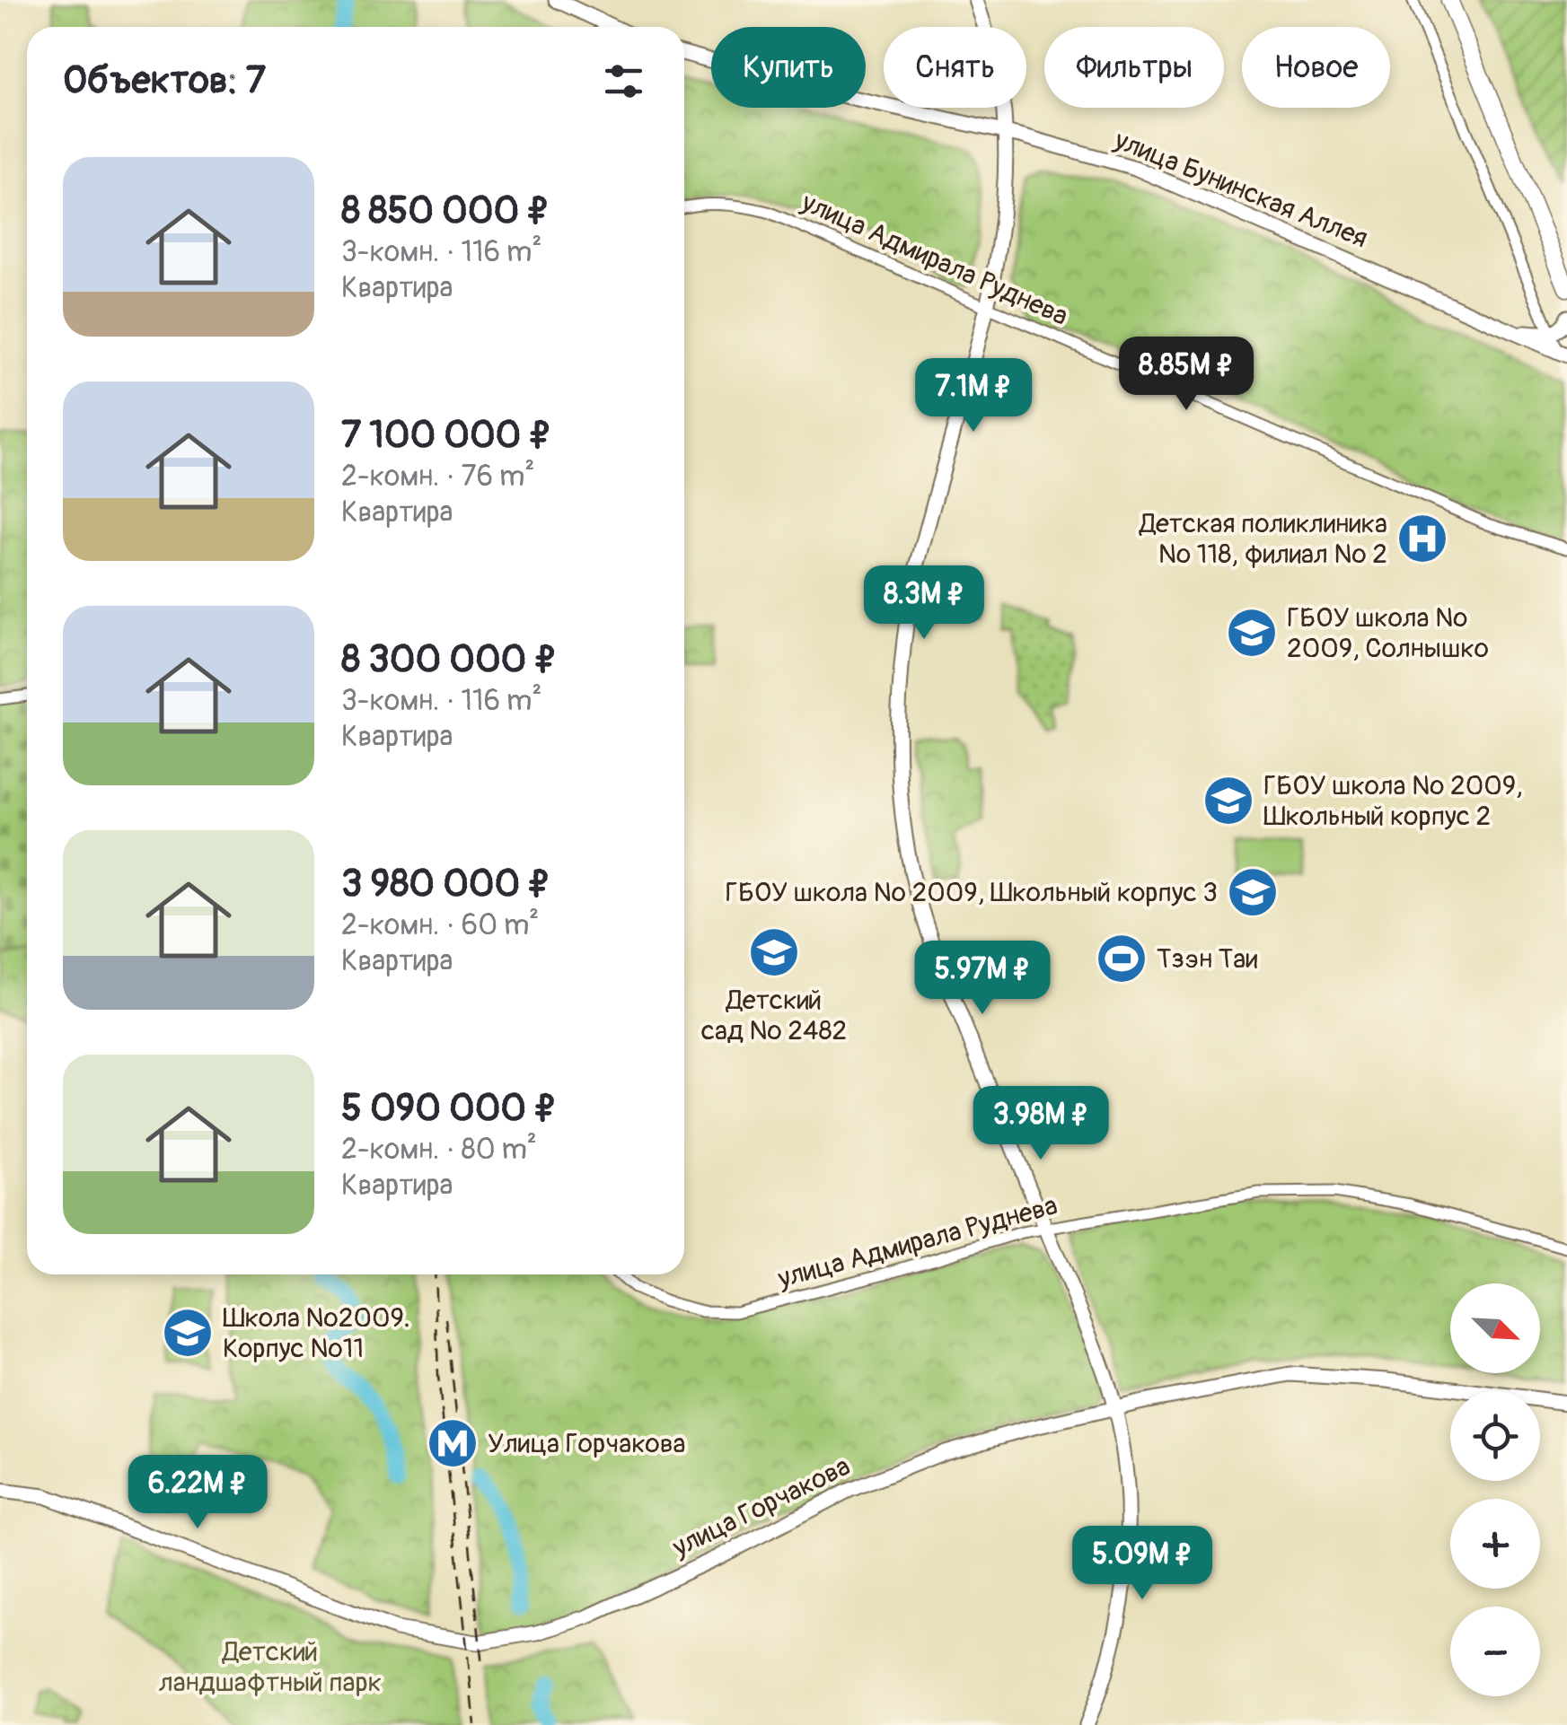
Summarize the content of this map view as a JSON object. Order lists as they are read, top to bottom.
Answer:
{
  "streets": {
    "street": ["улица Бунинская Аллея", "улица Адмирала Руднева", "улица Горчакова"]
  },
  "parks": ["Детский ландшафтный парк"],
  "places": {
    "hospital": ["Детская поликлиника № 118, филиал № 2"],
    "school or university": [
      "ГБОУ школа № 2009, Солнышко",
      "ГБОУ школа № 2009, Школьный корпус 2",
      "ГБОУ школа № 2009, Школьный корпус 3",
      "Детский сад № 2482",
      "Школа №2009. Корпус №11"
    ],
    "sports": ["Тзэн Таи"],
    "metro station": ["Улица Горчакова"]
  },
  "north": "bottom right",
  "page": {
    "chip": [
      "Купить",
      "Снять",
      "Фильтры",
      "Новое"
    ],
    "heading": "Объектов: 7",
    "list": [
      {
        "name": "8 850 000 ₽",
        "note": "3-комн. · 116 m² · Квартира"
      },
      {
        "name": "7 100 000 ₽",
        "note": "2-комн. · 76 m² · Квартира"
      },
      {
        "name": "8 300 000 ₽",
        "note": "3-комн. · 116 m² · Квартира"
      },
      {
        "name": "3 980 000 ₽",
        "note": "2-комн. · 60 m² · Квартира"
      },
      {
        "name": "5 090 000 ₽",
        "note": "2-комн. · 80 m² · Квартира"
      }
    ],
    "price": [
      "8.85M ₽",
      "7.1M ₽",
      "8.3M ₽",
      "5.97M ₽",
      "3.98M ₽",
      "6.22M ₽",
      "5.09M ₽"
    ],
    "map_buttons": ["+", "−"]
  }
}
